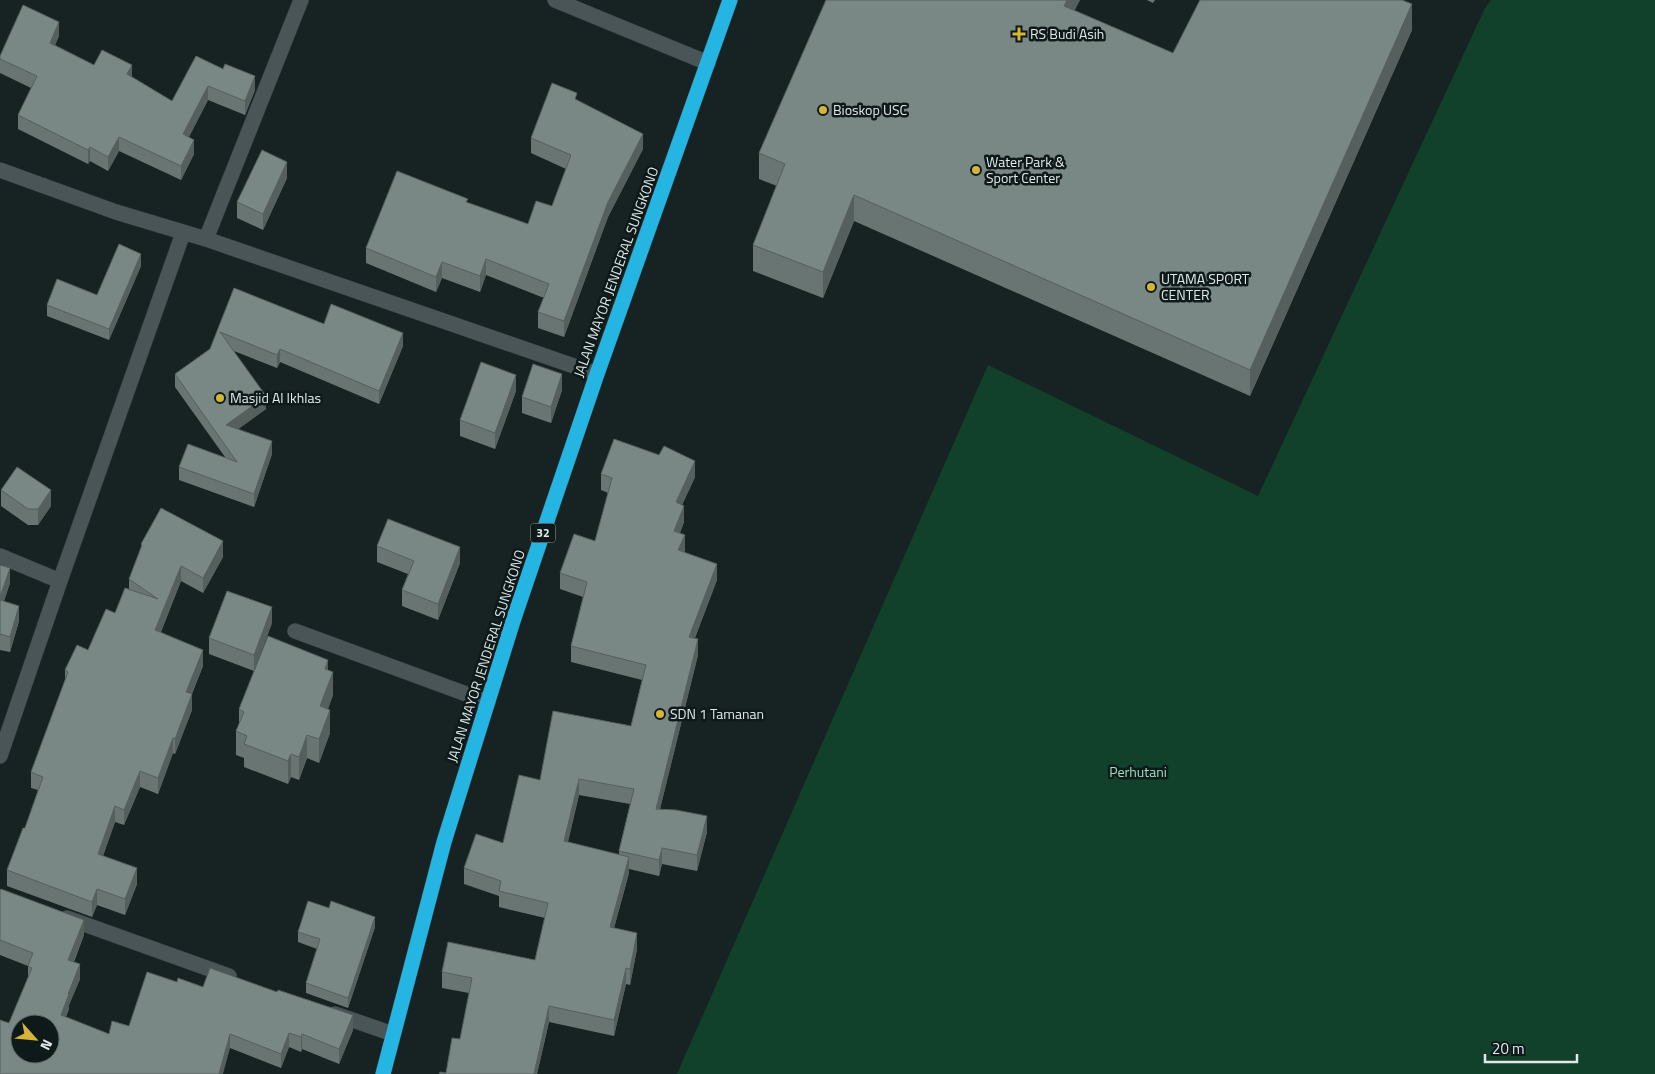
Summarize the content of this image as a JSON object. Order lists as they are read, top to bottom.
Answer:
{
  "streets": {
    "highway": ["JALAN MAYOR JENDERAL SUNGKONO", "32"]
  },
  "parks": ["Perhutani"],
  "places": {
    "health": ["RS Budi Asih"],
    "other": [
      "Bioskop USC",
      "Water Park & Sport Center",
      "UTAMA SPORT CENTER",
      "Masjid Al Ikhlas",
      "SDN 1 Tamanan"
    ]
  },
  "scale_bar": "20 m",
  "north": "bottom right"
}
